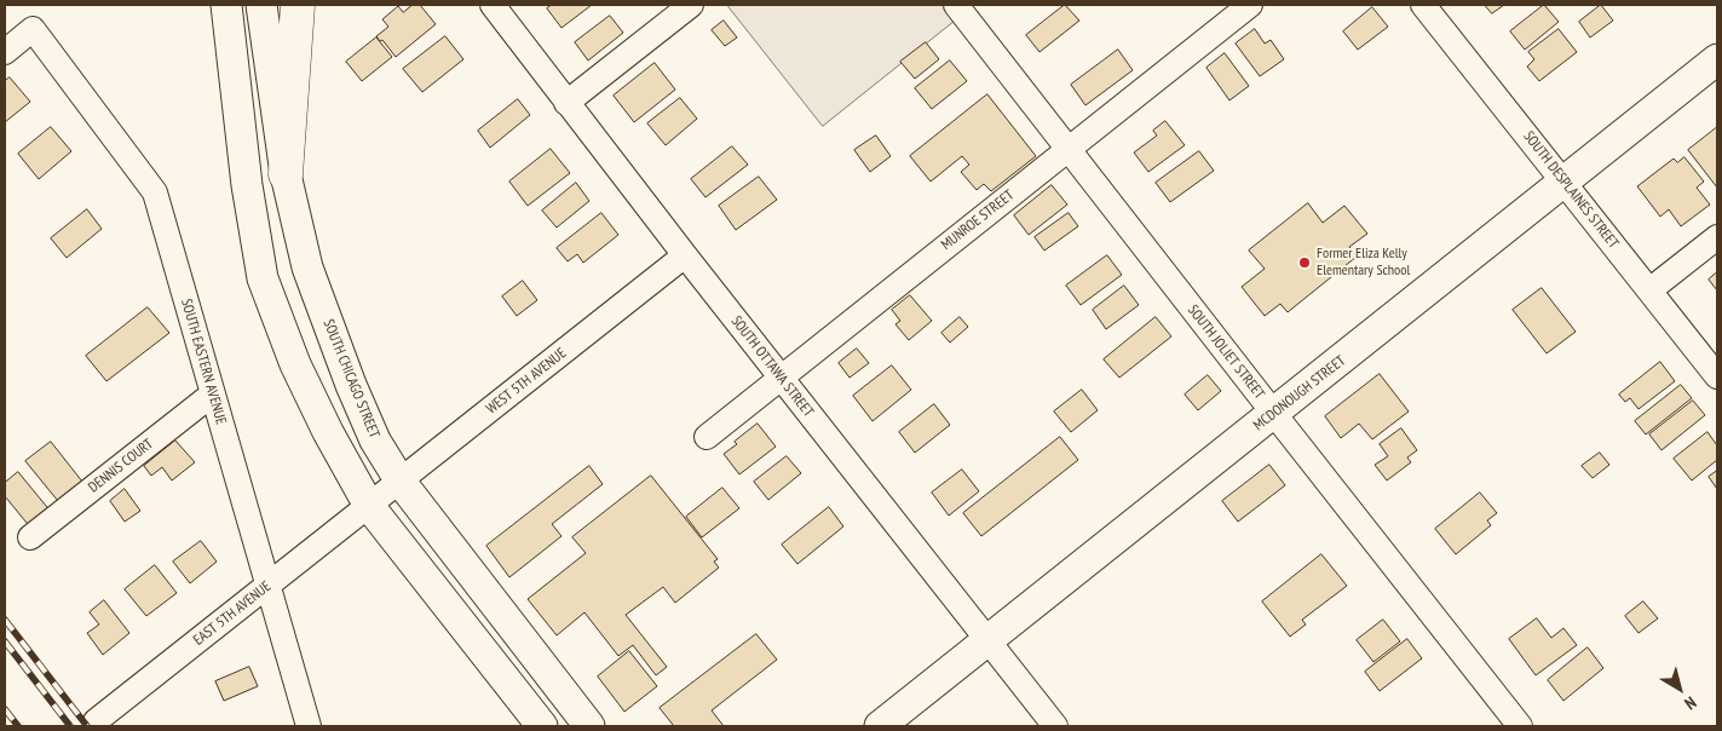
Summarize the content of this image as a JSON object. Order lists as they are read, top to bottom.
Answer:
{
  "streets": {
    "main road": ["SOUTH CHICAGO STREET", "MCDONOUGH STREET"],
    "street": [
      "SOUTH DESPLAINES STREET",
      "MUNROE STREET",
      "SOUTH JOLIET STREET",
      "SOUTH EASTERN AVENUE",
      "SOUTH OTTAWA STREET",
      "WEST 5TH AVENUE",
      "DENNIS COURT",
      "EAST 5TH AVENUE"
    ]
  },
  "crossings": [
    ["SOUTH DESPLAINES STREET", "MCDONOUGH STREET"],
    ["MUNROE STREET", "SOUTH JOLIET STREET"],
    ["MUNROE STREET", "SOUTH OTTAWA STREET"],
    ["SOUTH JOLIET STREET", "MCDONOUGH STREET"],
    ["SOUTH EASTERN AVENUE", "DENNIS COURT"],
    ["SOUTH EASTERN AVENUE", "EAST 5TH AVENUE"],
    ["SOUTH OTTAWA STREET", "WEST 5TH AVENUE"],
    ["SOUTH OTTAWA STREET", "MCDONOUGH STREET"],
    ["SOUTH CHICAGO STREET", "WEST 5TH AVENUE"],
    ["WEST 5TH AVENUE", "EAST 5TH AVENUE"]
  ],
  "places": ["Former Eliza Kelly Elementary School"],
  "north": "bottom right"
}
